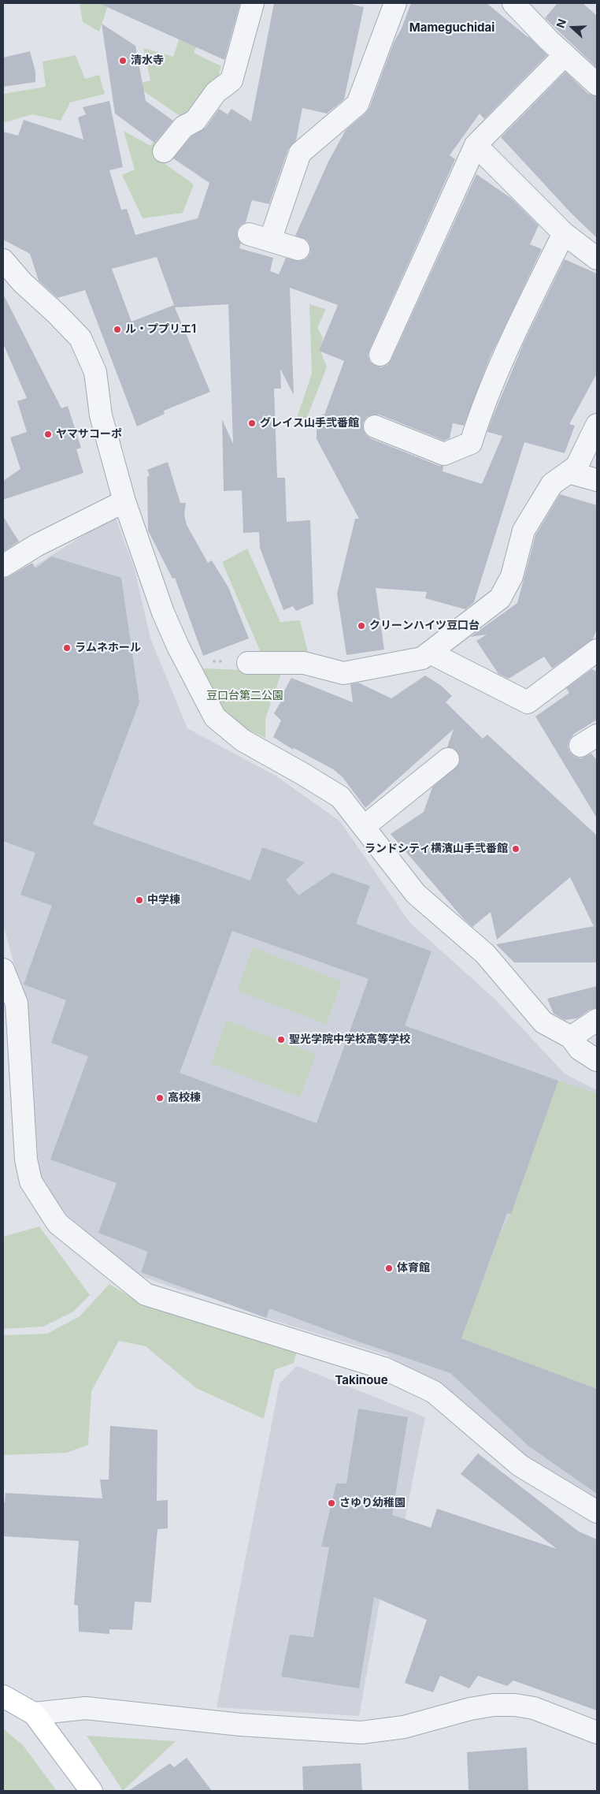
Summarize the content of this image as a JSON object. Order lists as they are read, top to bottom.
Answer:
{
  "districts": ["Mameguchidai", "Takinoue"],
  "parks": ["豆口台第二公園"],
  "places": [
    "清水寺",
    "ル・ププリエ1",
    "グレイス山手弐番館",
    "ヤマサコーポ",
    "クリーンハイツ豆口台",
    "ラムネホール",
    "ランドシティ横濱山手弐番館",
    "中学棟",
    "聖光学院中学校高等学校",
    "高校棟",
    "体育館",
    "さゆり幼稚園"
  ],
  "north": "left"
}
